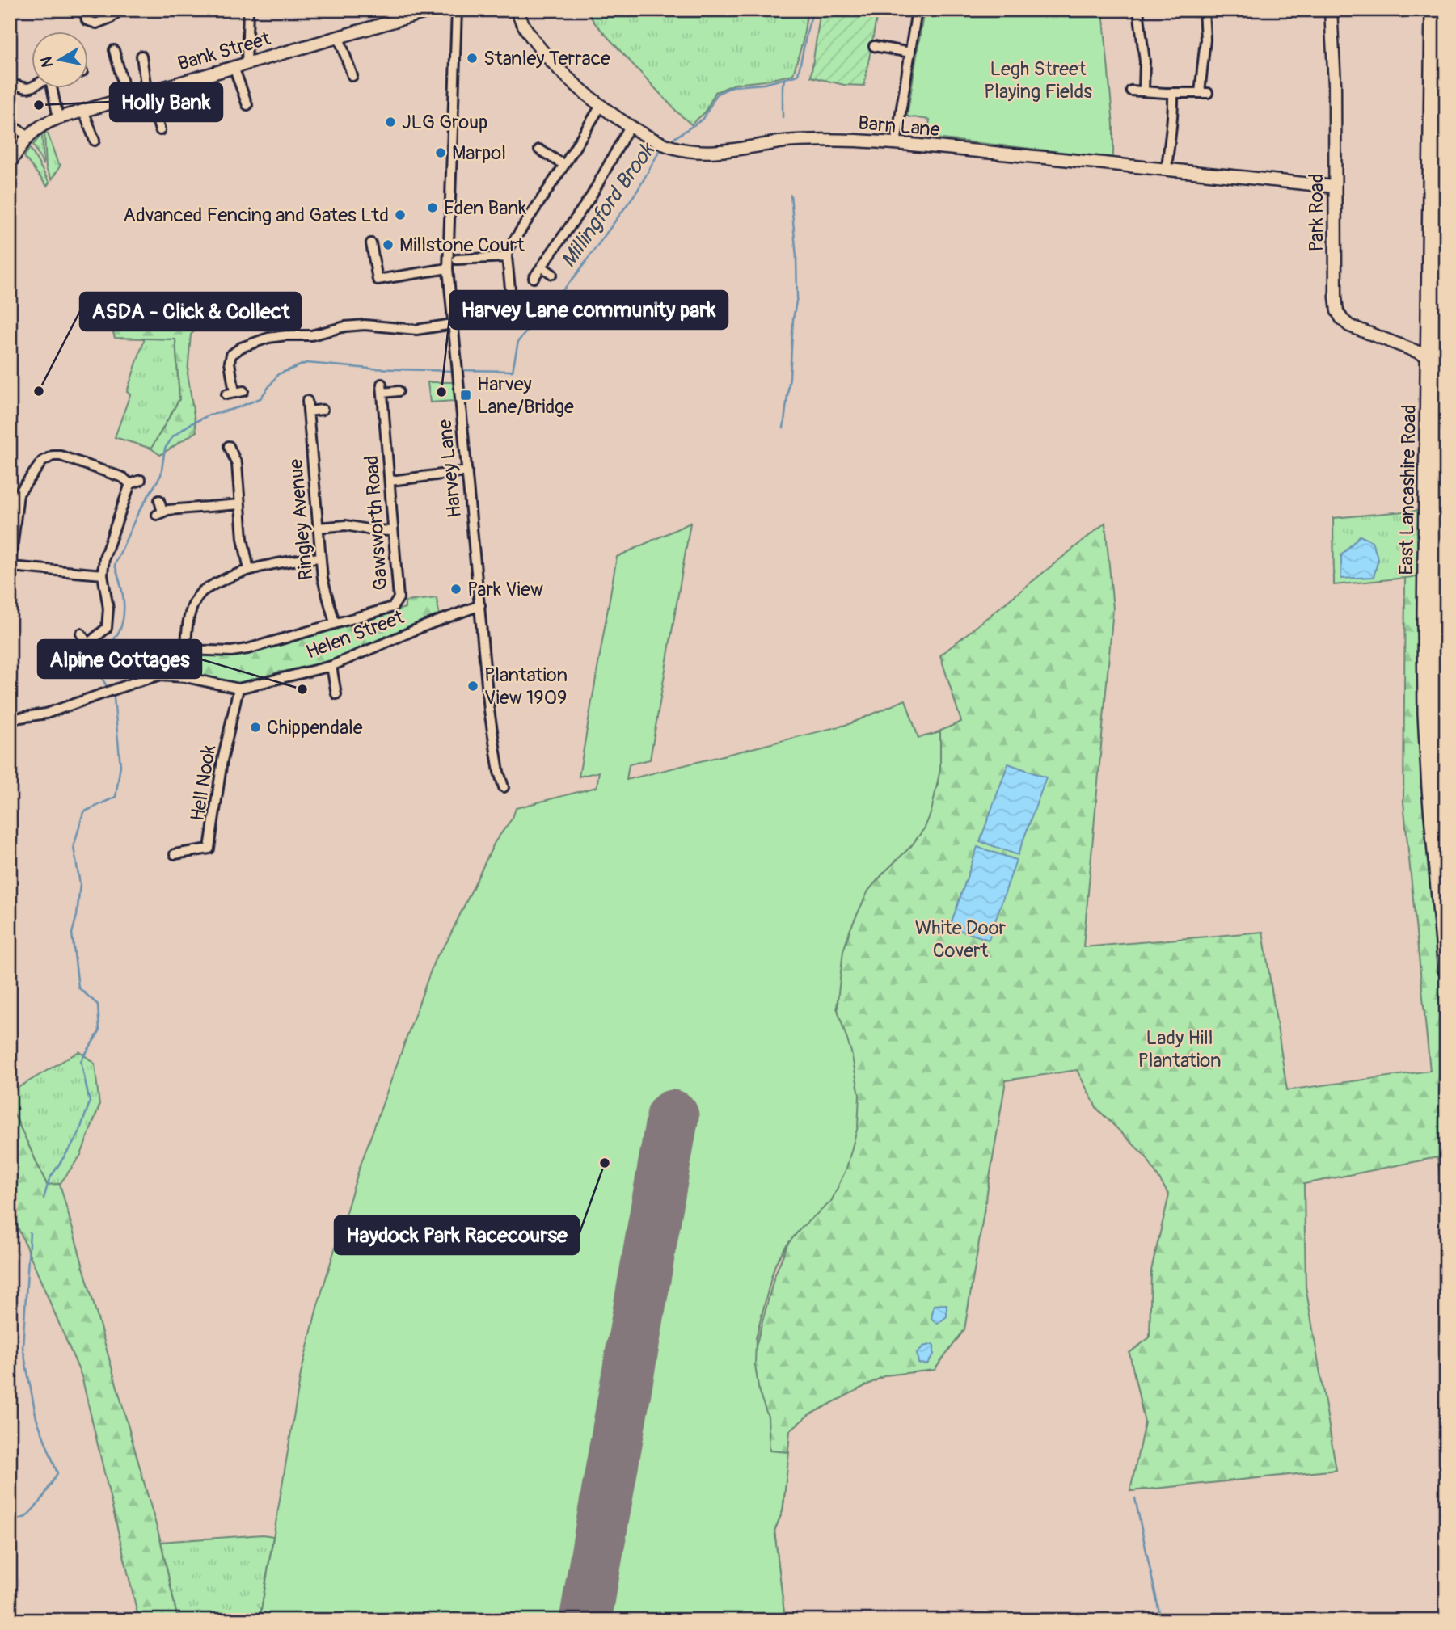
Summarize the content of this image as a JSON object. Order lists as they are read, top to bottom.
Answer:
{
  "streets": {
    "highway": ["East Lancashire Road"],
    "street": [
      "Bank Street",
      "Barn Lane",
      "Park Road",
      "Harvey Lane",
      "Ringley Avenue",
      "Gawsworth Road",
      "Helen Street",
      "Hell Nook"
    ]
  },
  "crossings": [
    ["Barn Lane", "Park Road"],
    ["Park Road", "East Lancashire Road"],
    ["Harvey Lane", "Helen Street"],
    ["Ringley Avenue", "Gawsworth Road"],
    ["Helen Street", "Hell Nook"]
  ],
  "water": ["Millingford Brook"],
  "parks": ["Legh Street Playing Fields", "White Door Covert", "Lady Hill Plantation"],
  "places": {
    "other": [
      "Stanley Terrace",
      "Holly Bank",
      "JLG Group",
      "Marpol",
      "Eden Bank",
      "Advanced Fencing and Gates Ltd",
      "Millstone Court",
      "ASDA - Click & Collect",
      "Harvey Lane community park",
      "Park View",
      "Plantation View 1909",
      "Alpine Cottages",
      "Chippendale",
      "Haydock Park Racecourse"
    ],
    "transit": ["Harvey Lane/Bridge"]
  },
  "north": "left"
}
